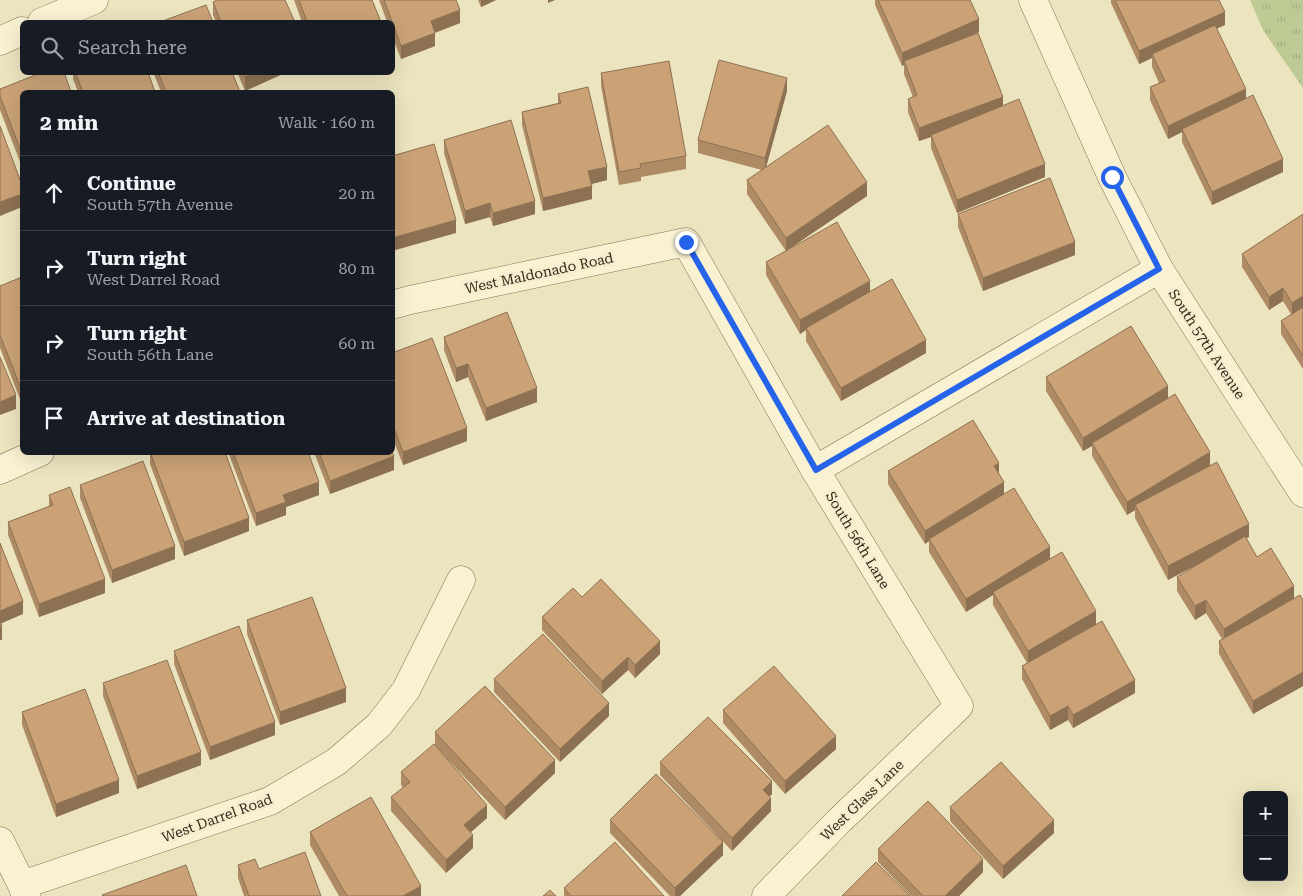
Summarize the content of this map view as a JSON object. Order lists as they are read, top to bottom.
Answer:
{
  "streets": {
    "street": [
      "West Maldonado Road",
      "South 57th Avenue",
      "South 56th Lane",
      "West Glass Lane",
      "West Darrel Road"
    ]
  },
  "crossings": [
    ["West Maldonado Road", "South 56th Lane"],
    ["South 56th Lane", "West Glass Lane"]
  ],
  "page": {
    "search": "Search here",
    "heading": ["2 min", "Walk · 160 m"],
    "list": [
      ["Continue", "South 57th Avenue", "20 m"],
      ["Turn right", "West Darrel Road", "80 m"],
      ["Turn right", "South 56th Lane", "60 m"],
      "Arrive at destination"
    ],
    "map_buttons": ["+", "−"]
  }
}
